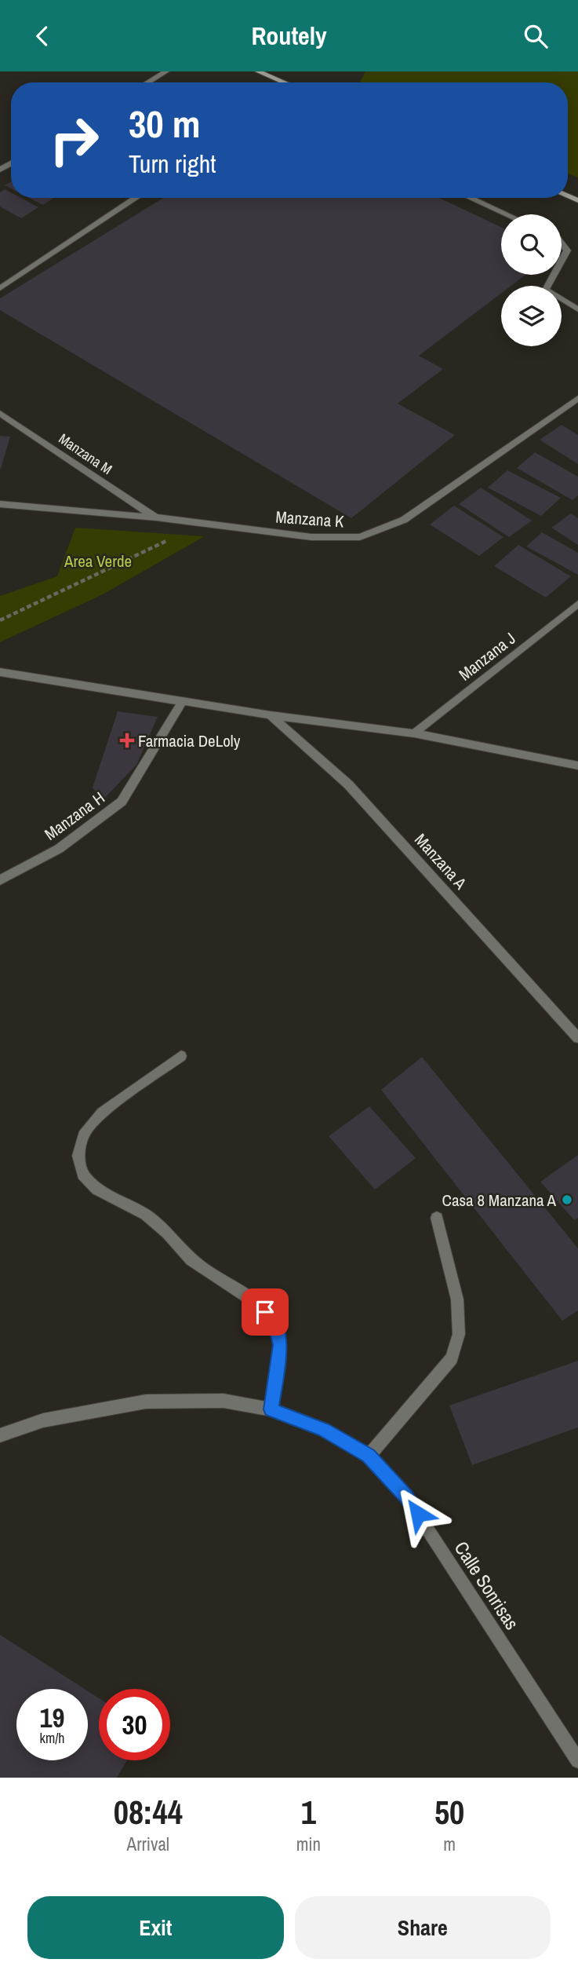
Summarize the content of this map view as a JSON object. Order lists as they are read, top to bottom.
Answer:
{
  "streets": {
    "street": [
      "Manzana M",
      "Manzana K",
      "Manzana J",
      "Manzana H",
      "Manzana A",
      "Calle Sonrisas"
    ]
  },
  "crossings": [
    ["Manzana M", "Manzana K"]
  ],
  "parks": ["Area Verde"],
  "places": {
    "health": ["Farmacia DeLoly"],
    "other": ["Casa 8 Manzana A"]
  },
  "page": {
    "header": "Routely",
    "turn": ["30 m", "Turn right"],
    "speed": "19 km/h",
    "limit": "30",
    "eta": [
      "08:44",
      "Arrival",
      "1",
      "min",
      "50",
      "m"
    ],
    "buttons": ["Exit", "Share"]
  }
}
